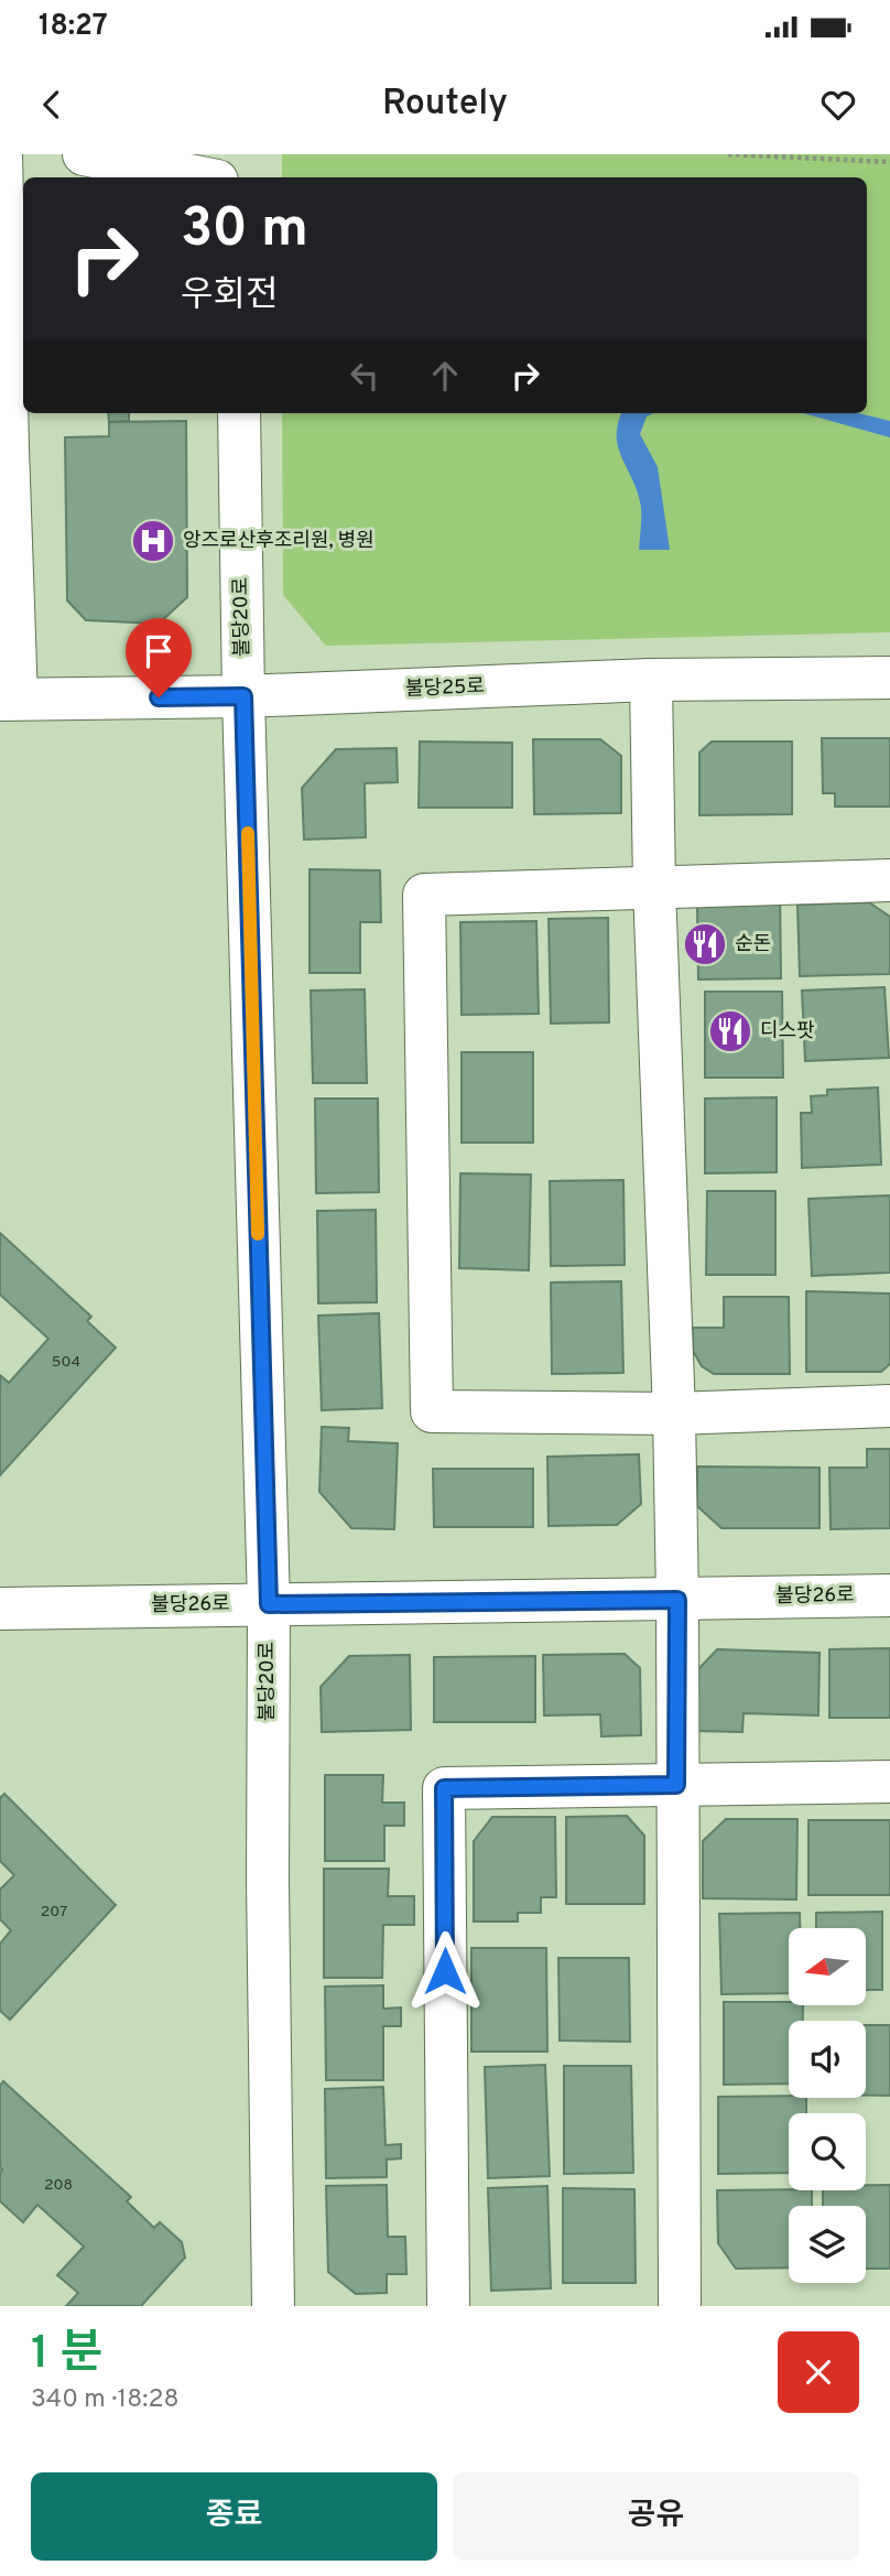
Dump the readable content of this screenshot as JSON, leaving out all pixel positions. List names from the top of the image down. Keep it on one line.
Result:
{"streets":{"street":["불당20로","불당25로","불당26로"]},"crossings":[["불당20로","불당25로"],["불당20로","불당26로"]],"places":{"hospital":["앙즈로산후조리원, 병원"],"restaurant":["순돈","디스팟"]},"house_numbers":["504","207","208"],"north":"left","page":{"status":"18:27","header":"Routely","turn":["30 m","우회전"],"heading":["1 분","340 m · 18:28"],"buttons":["종료","공유"]}}
